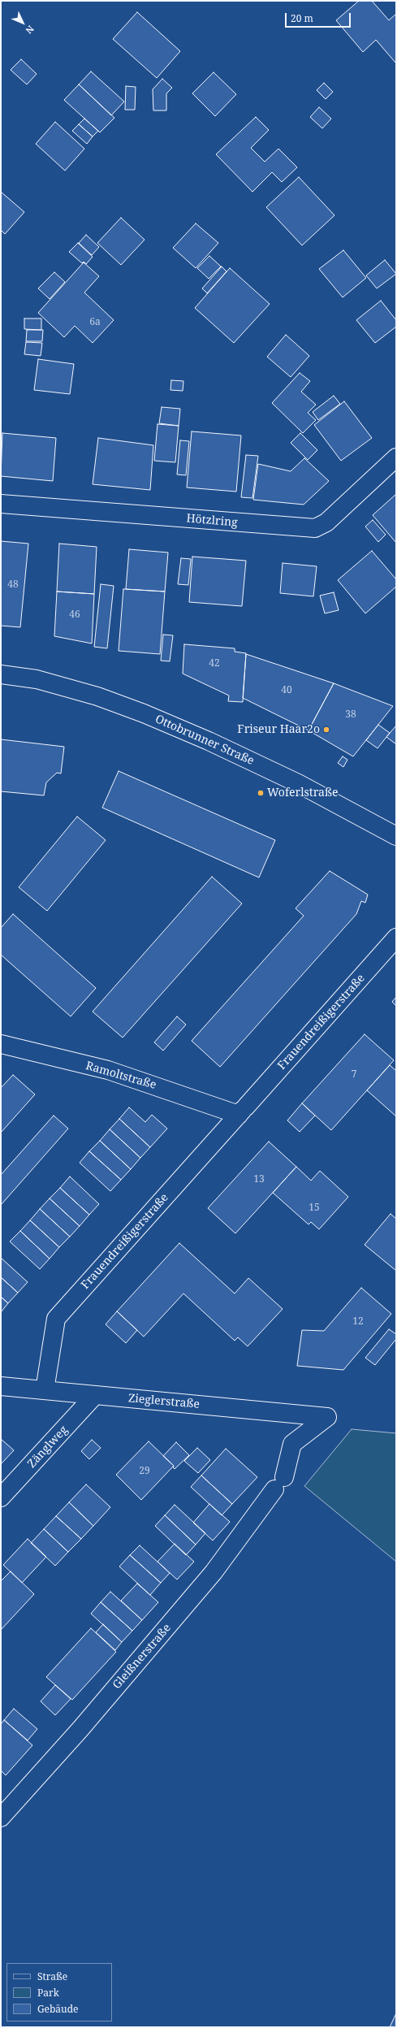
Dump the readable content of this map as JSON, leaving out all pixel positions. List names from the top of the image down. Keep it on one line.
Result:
{"streets":{"street":["Hötzlring","Ottobrunner Straße","Frauendreißigerstraße","Ramoltstraße","Zieglerstraße","Zänglweg","Gleißnerstraße"]},"crossings":[["Frauendreißigerstraße","Ramoltstraße"],["Frauendreißigerstraße","Zieglerstraße"],["Zieglerstraße","Zänglweg"],["Zieglerstraße","Gleißnerstraße"]],"places":["Friseur Haar2o","Woferlstraße"],"house_numbers":["6a","48","46","42","40","38","7","13","15","12","29"],"legend":["Straße","Park","Gebäude"],"scale_bar":"20 m","north":"bottom right"}
